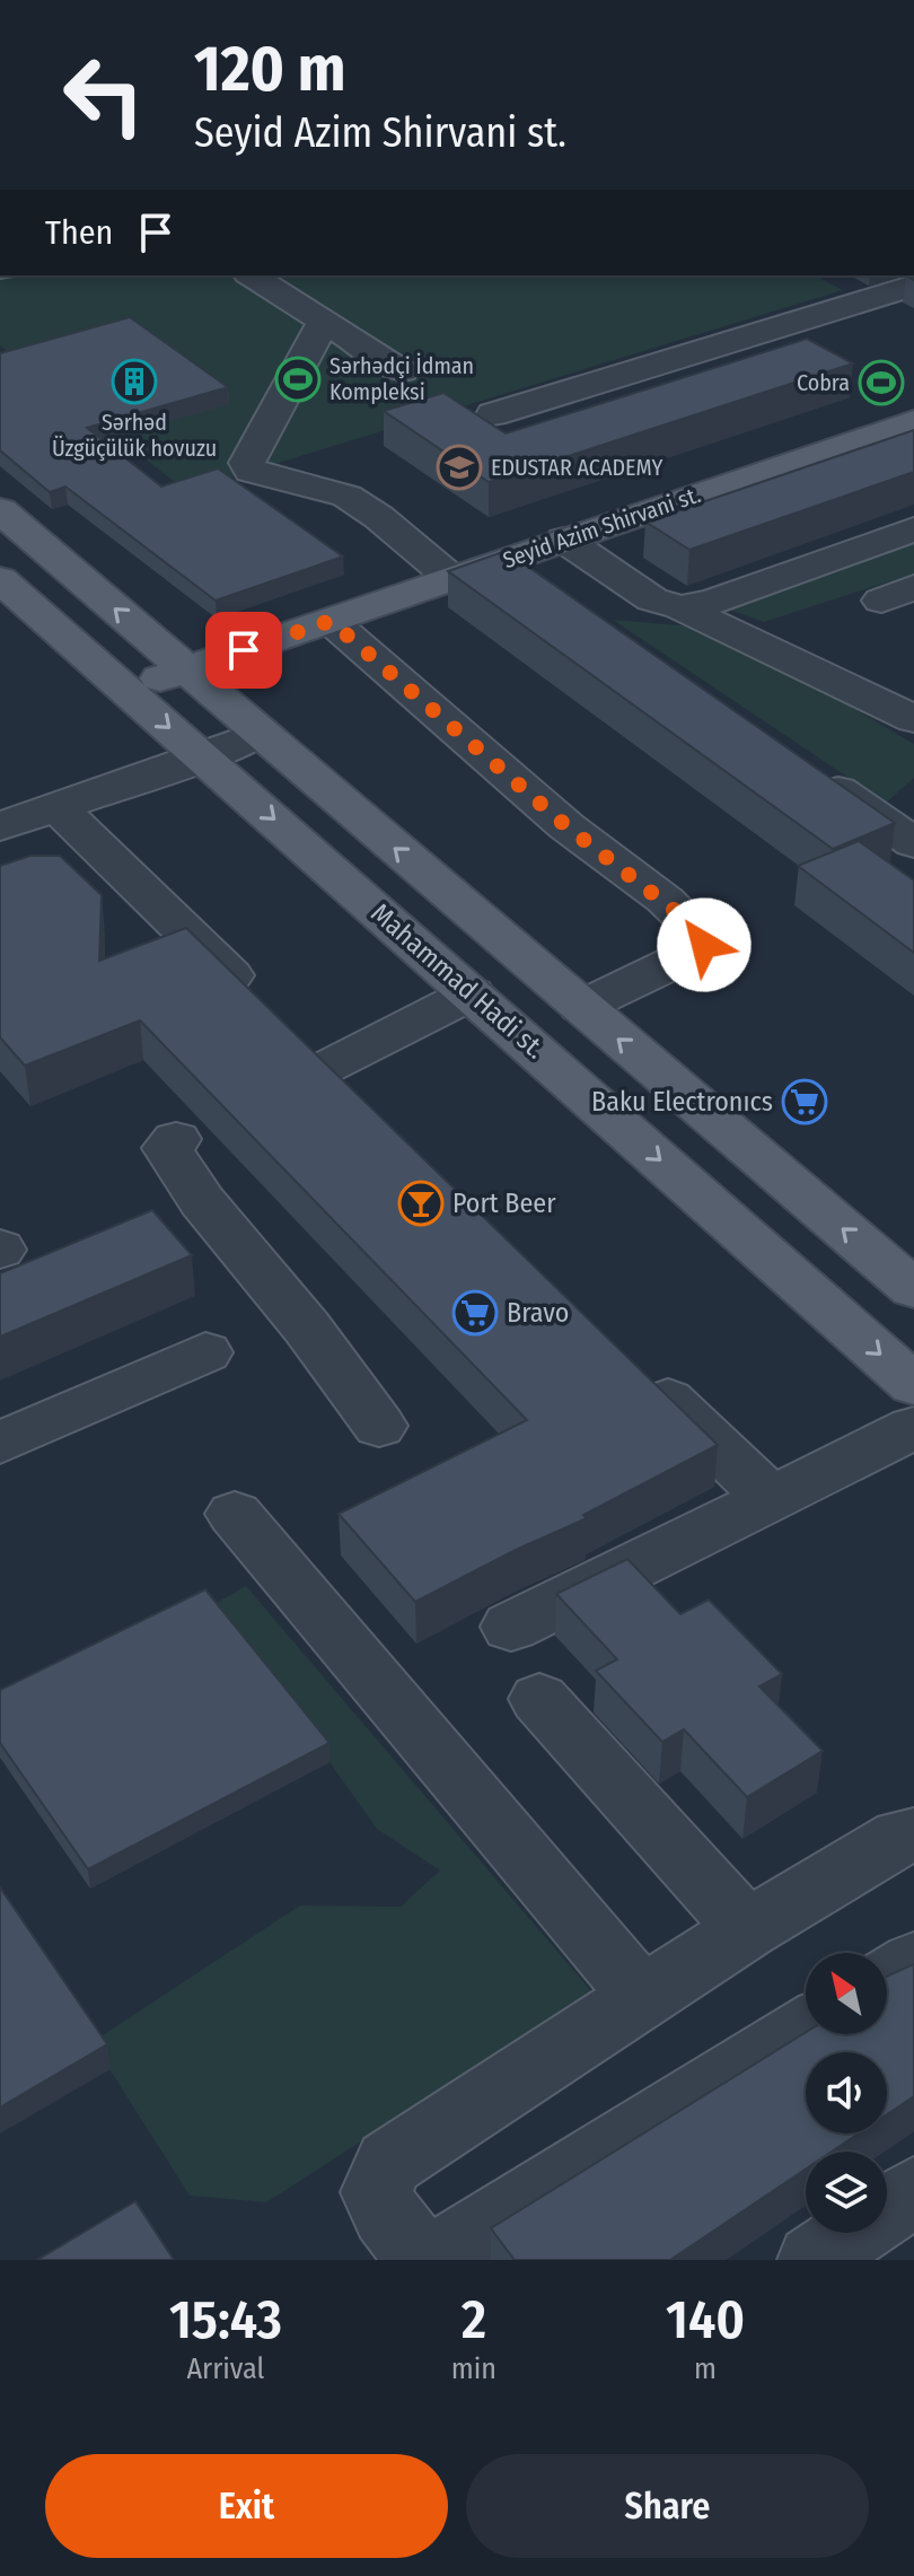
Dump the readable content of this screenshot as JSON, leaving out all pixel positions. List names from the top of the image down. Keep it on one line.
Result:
{"streets":{"main road":["Seyid Azim Shirvani st.","Mahammad Hadi st."]},"crossings":[["Seyid Azim Shirvani st.","Mahammad Hadi st."]],"places":{"sports":["Sərhədçi İdman Kompleksi","Cobra"],"building":["Sərhəd Üzgüçülük hovuzu"],"school or university":["EDUSTAR ACADEMY"],"supermarket":["Baku Electronıcs","Bravo"],"bar":["Port Beer"]},"north":"top left","page":{"turn":["120 m","Seyid Azim Shirvani st."],"then":"Then","eta":["15:43","Arrival","2","min","140","m"],"buttons":["Exit","Share"]}}
